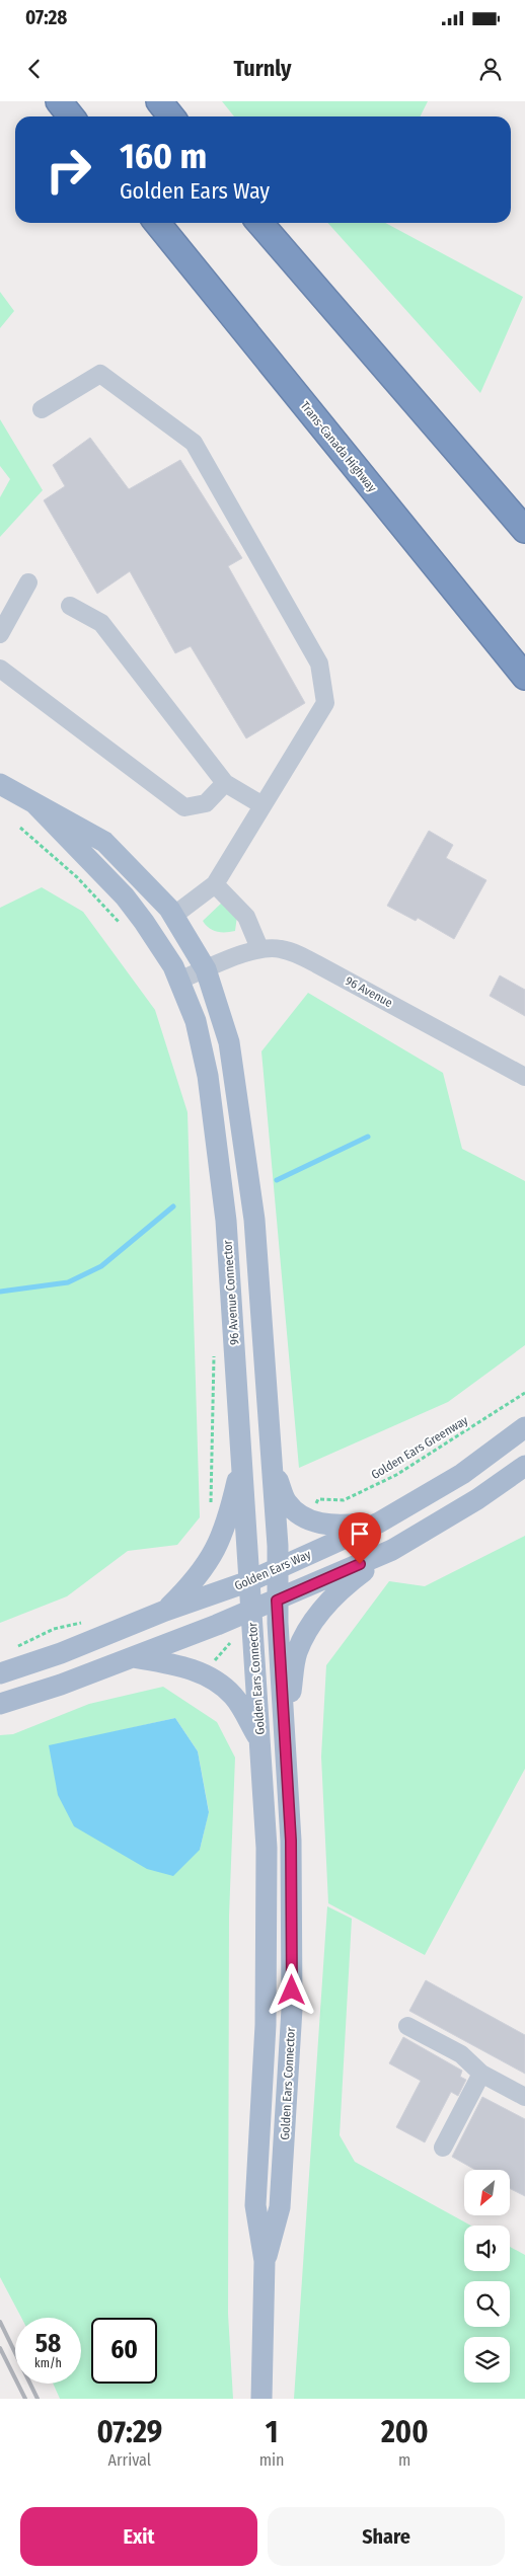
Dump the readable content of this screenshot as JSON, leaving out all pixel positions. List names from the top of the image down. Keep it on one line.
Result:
{"streets":{"highway":["Trans-Canada Highway"],"main road":["96 Avenue Connector","Golden Ears Way","Golden Ears Connector"],"street":["96 Avenue"],"path":["Golden Ears Greenway"]},"crossings":[["96 Avenue","96 Avenue Connector"],["96 Avenue Connector","Golden Ears Way"],["96 Avenue Connector","Golden Ears Connector"]],"north":"bottom left","page":{"status":"07:28","header":"Turnly","turn":["160 m","Golden Ears Way"],"speed":"58 km/h","limit":"60","eta":["07:29","Arrival","1","min","200","m"],"buttons":["Exit","Share"]}}
